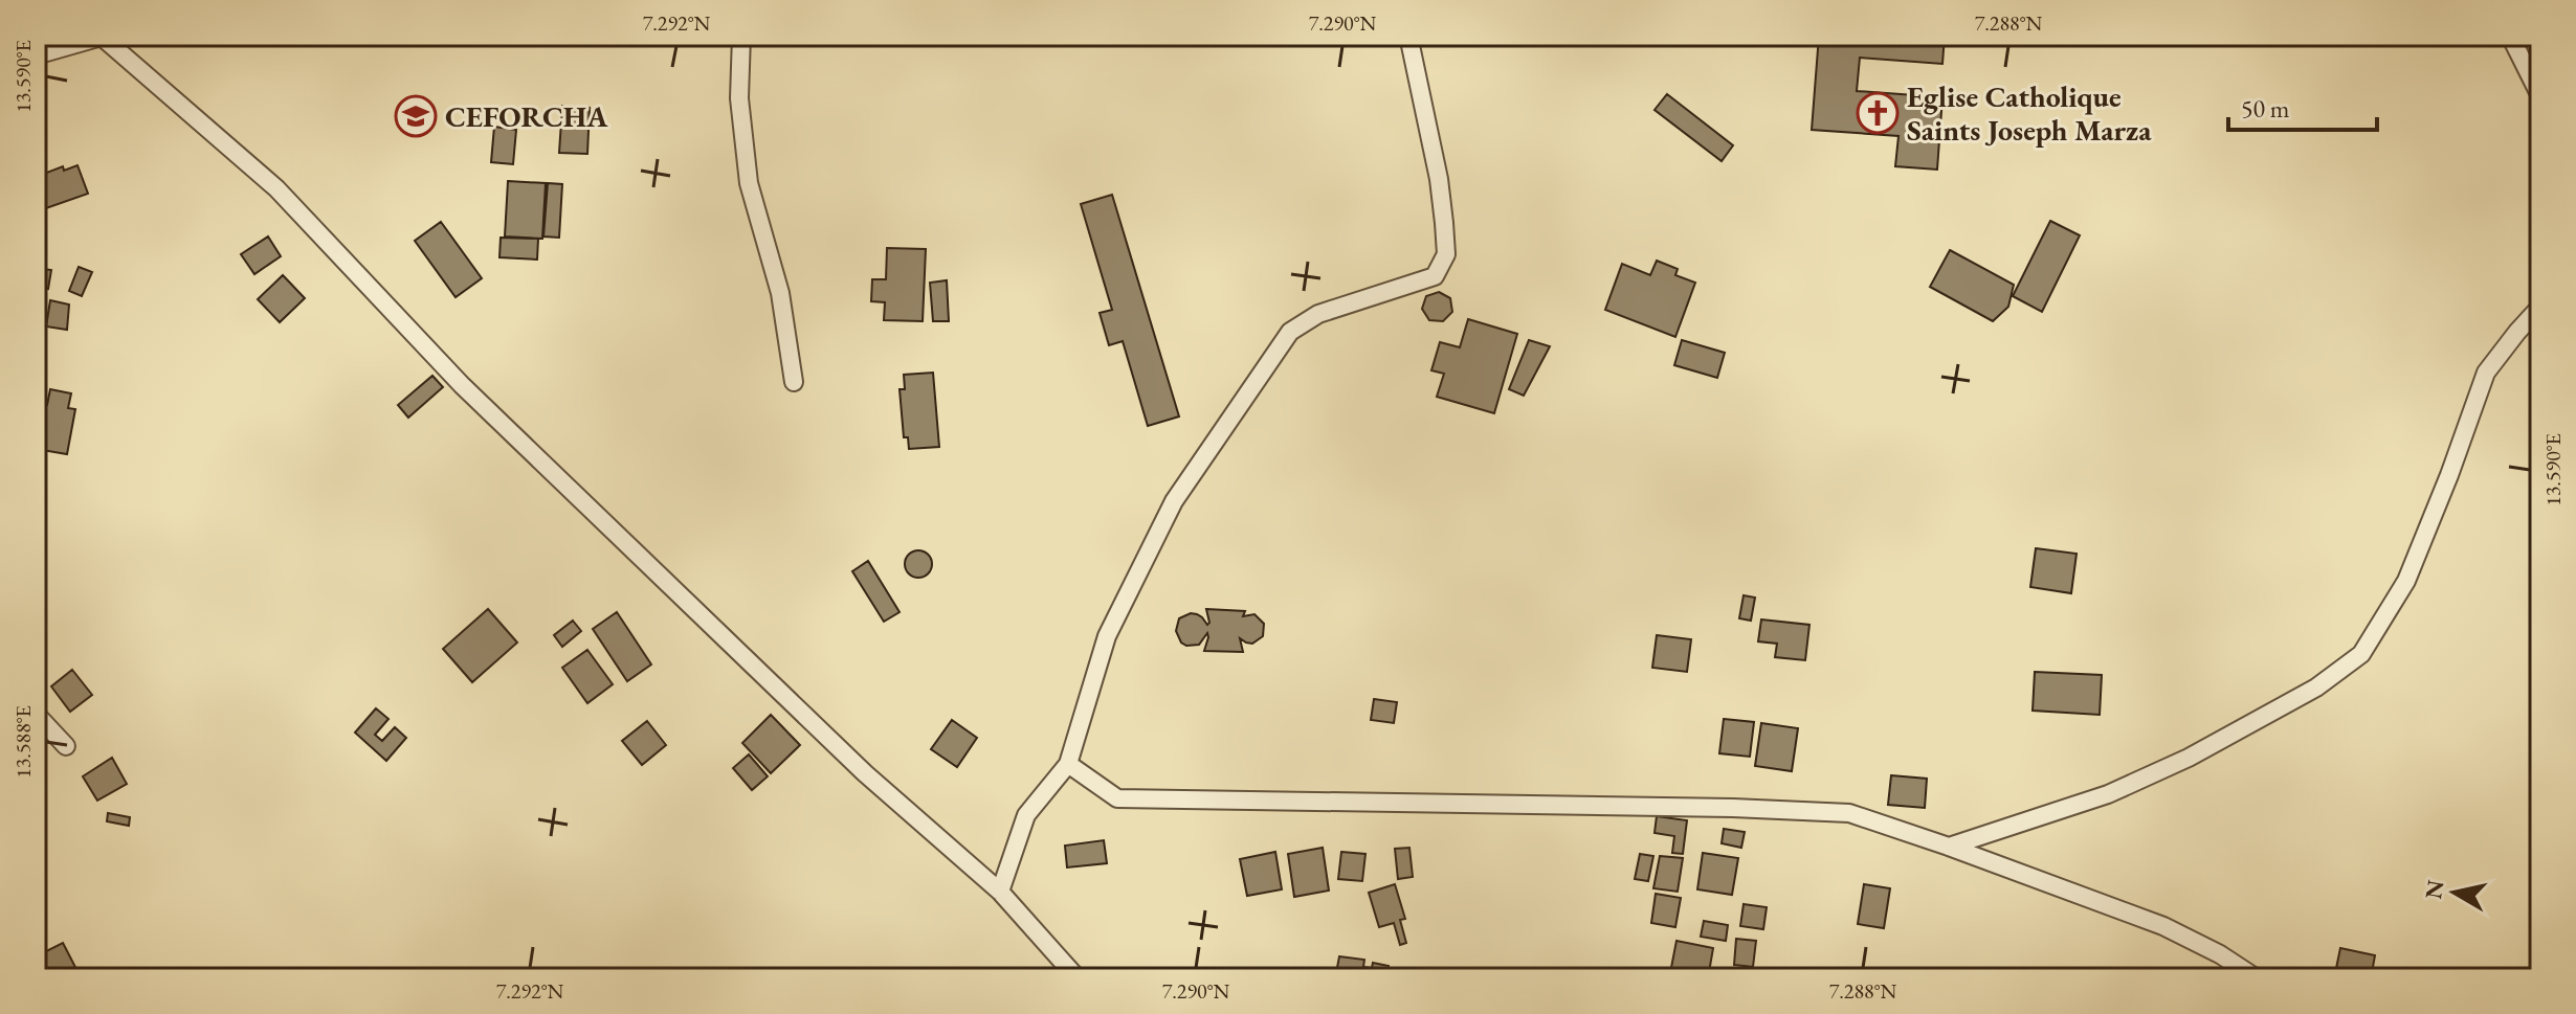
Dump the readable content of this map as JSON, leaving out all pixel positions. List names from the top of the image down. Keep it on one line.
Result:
{"places":{"church":["Eglise Catholique Saints Joseph Marza"],"school or university":["CEFORCHA"]},"scale_bar":"50 m","north":"left","coordinates":["7.292°N","7.290°N","7.288°N","13.590°E","13.588°E"]}
